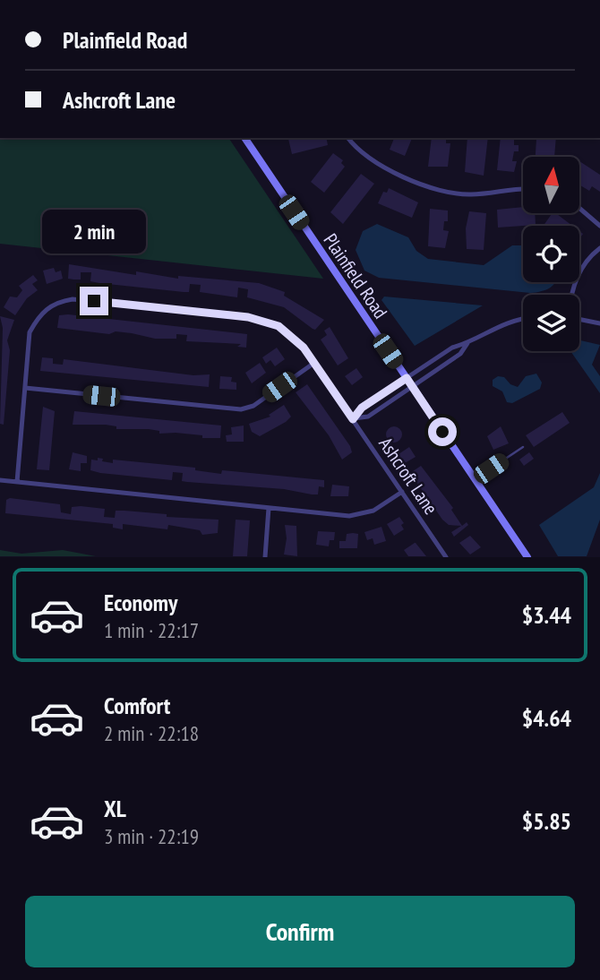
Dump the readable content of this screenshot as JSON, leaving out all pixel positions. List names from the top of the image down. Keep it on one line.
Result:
{"streets":{"main road":["Plainfield Road"],"street":["Ashcroft Lane"]},"north":"top","page":{"banner":["Plainfield Road","Ashcroft Lane"],"bubble":"2 min","list":[{"name":"Economy","note":"1 min · 22:17","value":"$3.44"},{"name":"Comfort","note":"2 min · 22:18","value":"$4.64"},{"name":"XL","note":"3 min · 22:19","value":"$5.85"}],"buttons":"Confirm"}}
